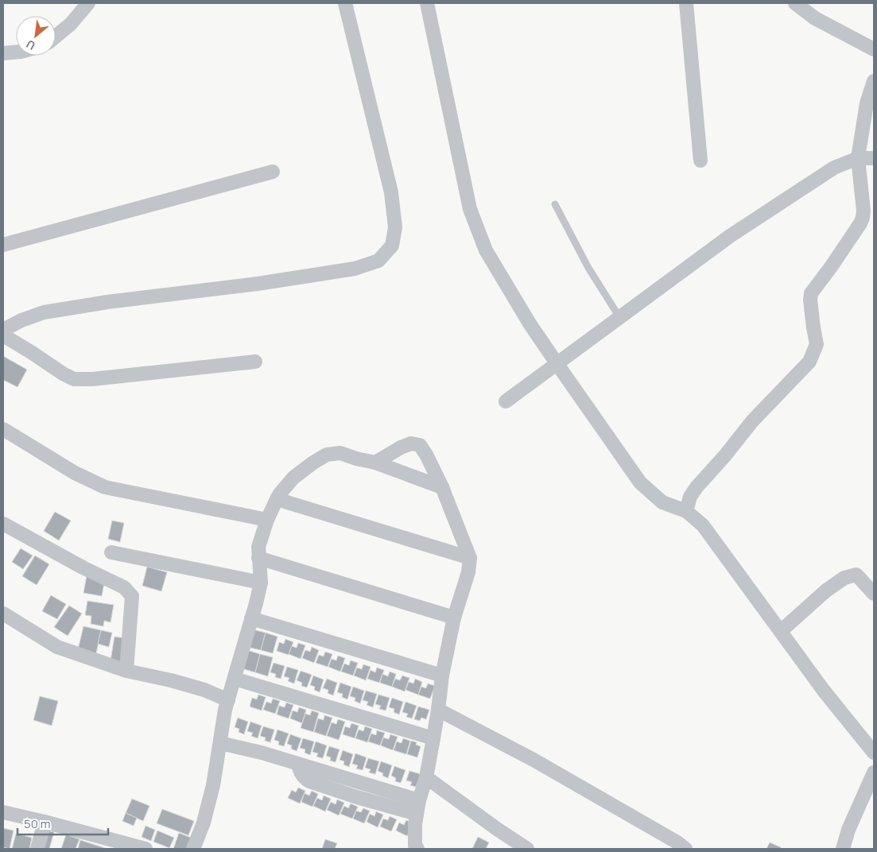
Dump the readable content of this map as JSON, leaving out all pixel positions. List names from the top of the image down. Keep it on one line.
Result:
{"scale_bar":"50 m","north":"bottom left"}
